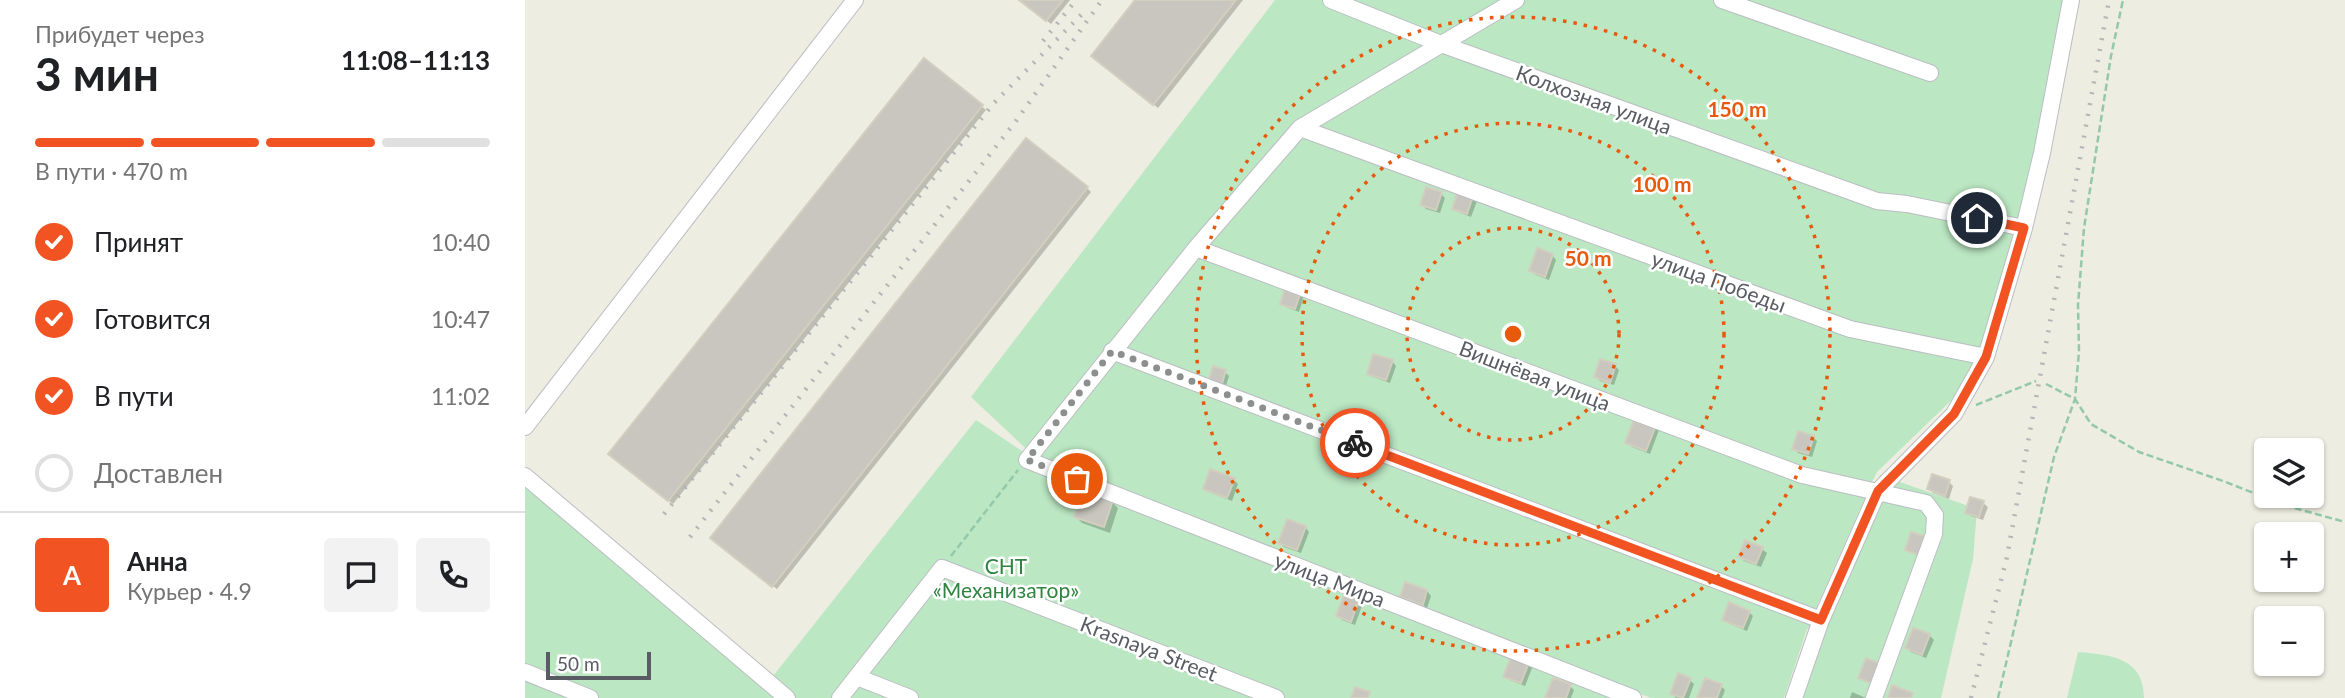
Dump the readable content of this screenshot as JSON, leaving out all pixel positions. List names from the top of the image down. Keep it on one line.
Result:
{"streets":{"street":["Колхозная улица","улица Победы","Вишнёвая улица","улица Мира","Krasnaya Street"]},"parks":["СНТ «Механизатор»"],"scale_bar":"50 m","page":{"heading":["3 мин","Прибудет через","11:08–11:13"],"panel":["Анна","Курьер · 4.9"],"bar":"В пути · 470 m","list":[["Принят","10:40"],["Готовится","10:47"],["В пути","11:02"],"Доставлен"],"map_buttons":["+","−"],"round":"А","scale":"50 m"},"rings":["150 m","100 m","50 m"]}
